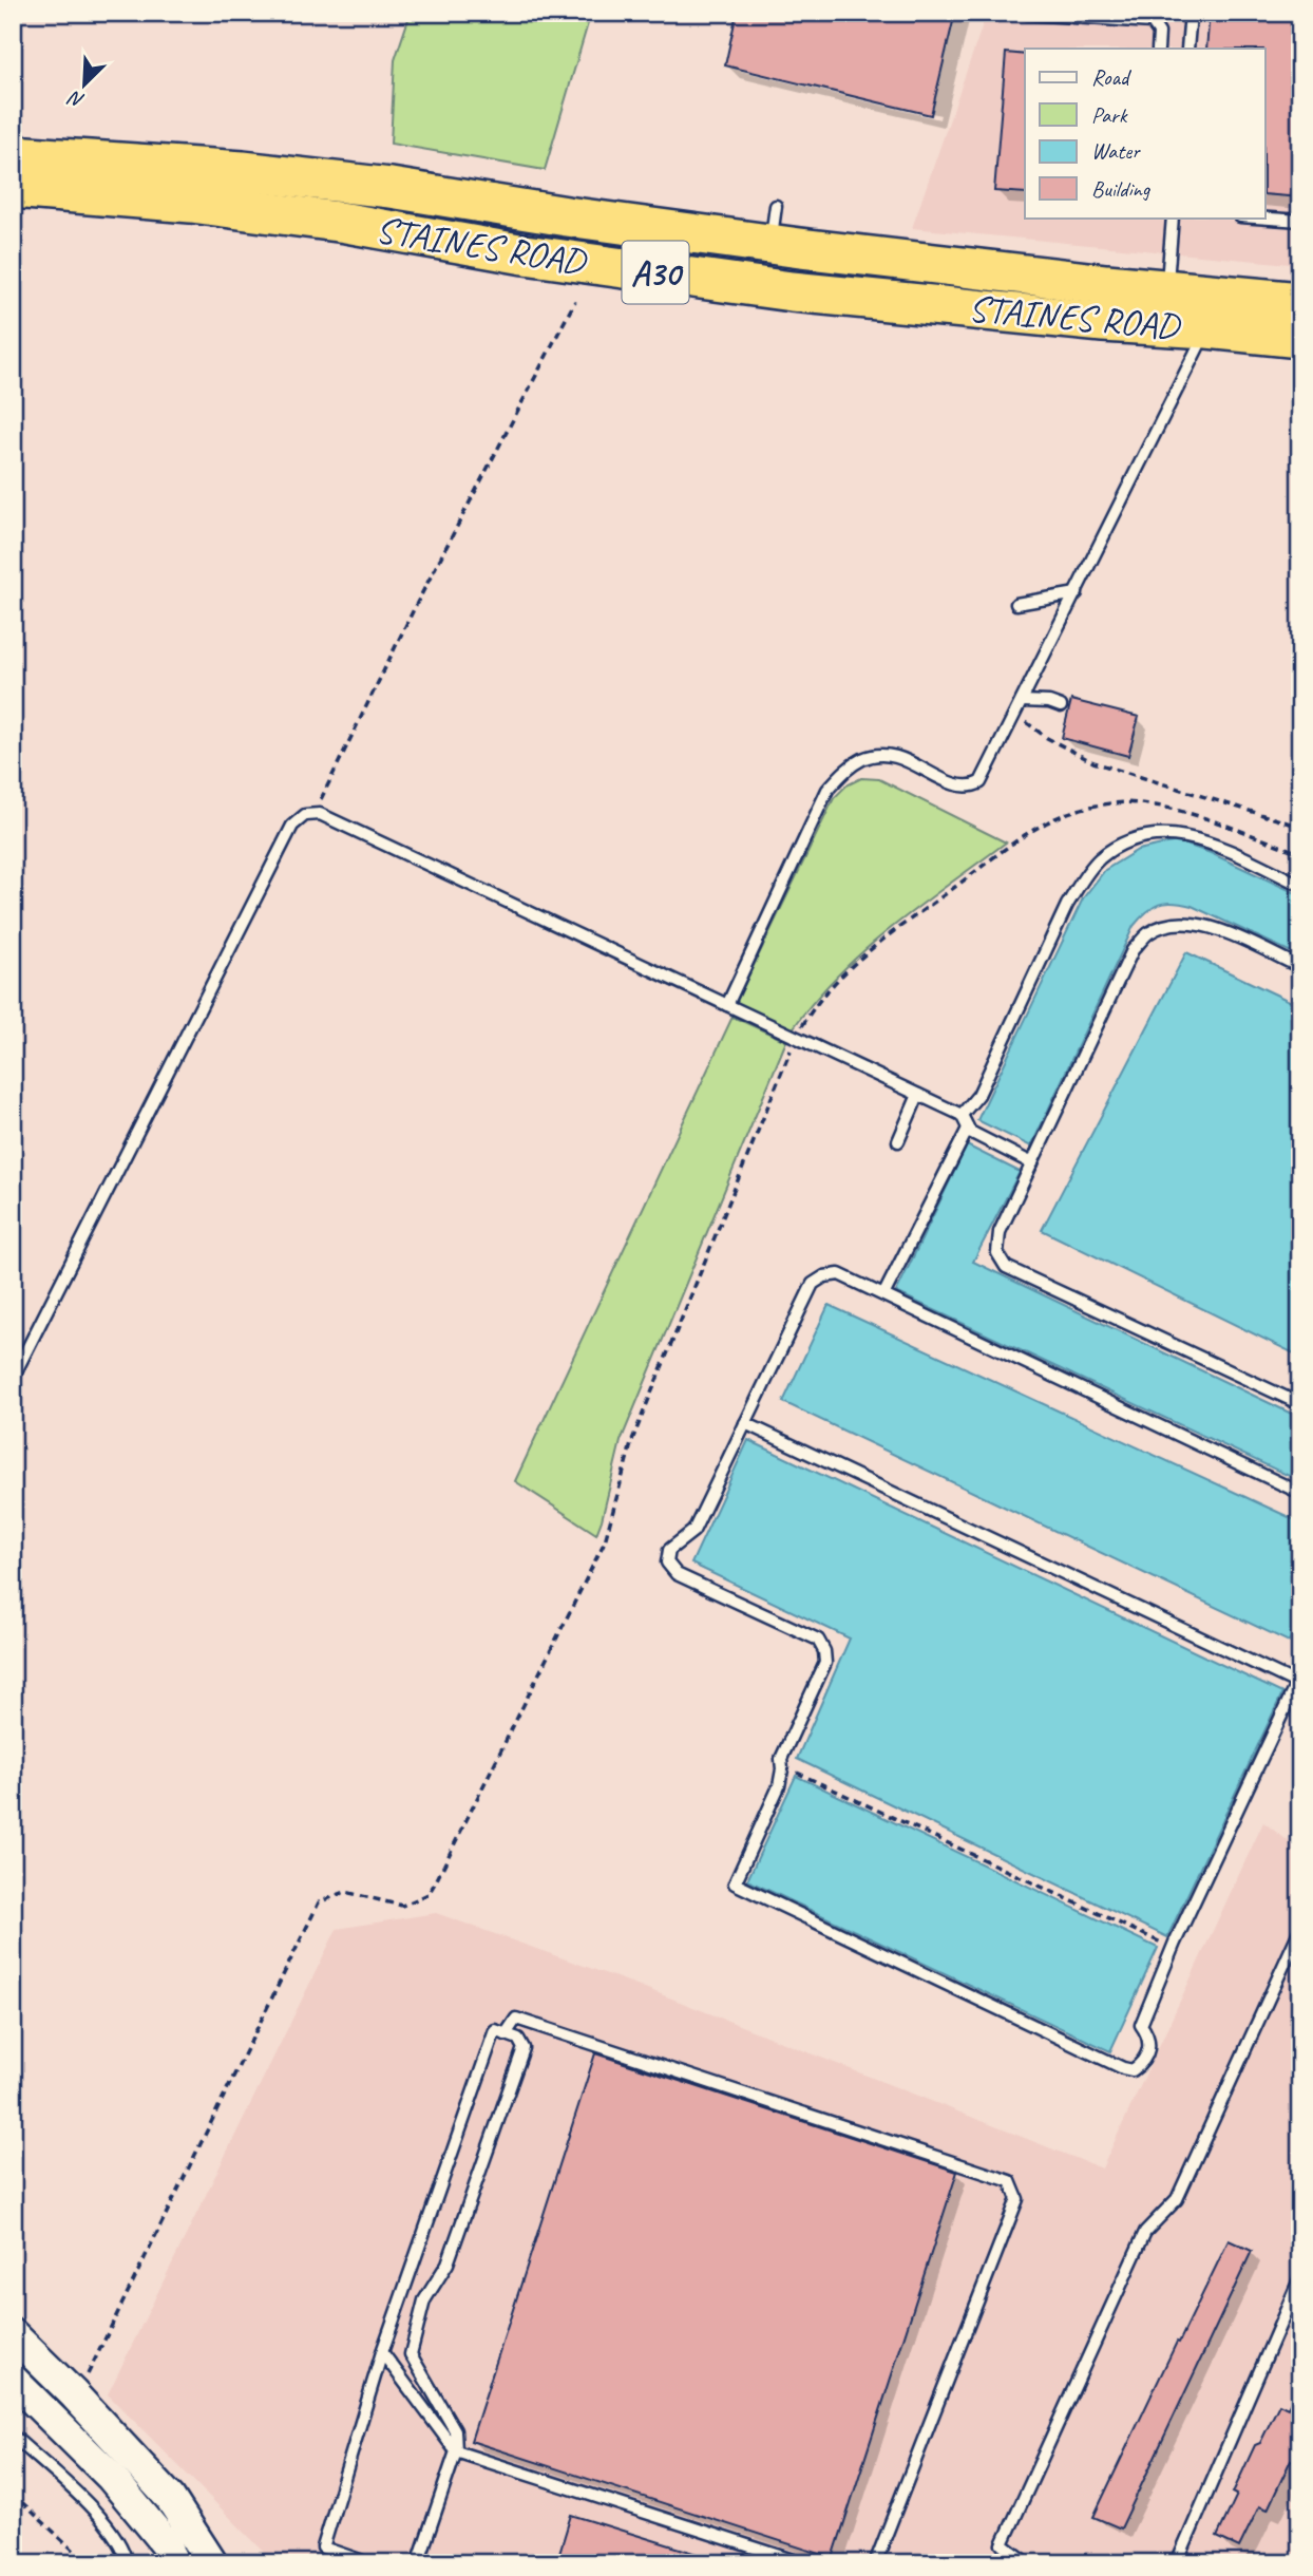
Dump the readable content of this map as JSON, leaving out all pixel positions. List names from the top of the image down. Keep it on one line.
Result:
{"streets":{"highway":["STAINES ROAD","A30"]},"legend":["Road","Park","Water","Building"],"north":"bottom left"}
